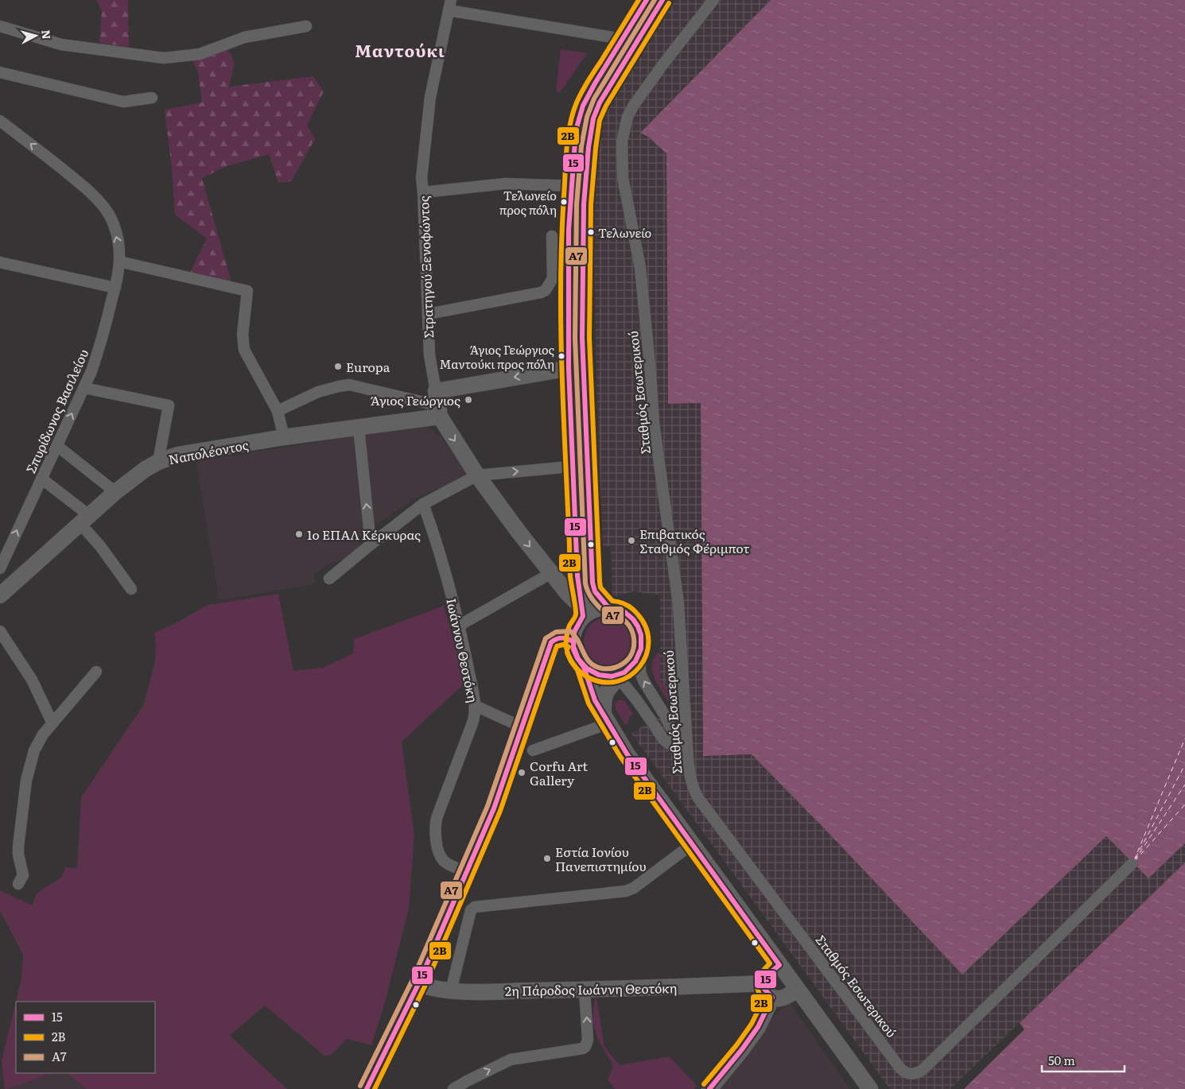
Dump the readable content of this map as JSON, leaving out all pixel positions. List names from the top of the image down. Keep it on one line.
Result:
{"streets":{"main road":["Στρατηγού Ξενοφώντος","Ναπολέοντος","2η Πάροδος Ιωάννη Θεοτόκη"],"street":["Σταθμός Εσωτερικού","Σπυρίδωνος Βασιλείου","Ιωάννου Θεοτόκη"]},"crossings":[["Στρατηγού Ξενοφώντος","Ναπολέοντος"]],"one_way":["Σπυρίδωνος Βασιλείου"],"districts":["Μαντούκι"],"places":["Τελωνείο προς πόλη","Τελωνείο","Άγιος Γεώργιος Μαντούκι προς πόλη","Europa","Άγιος Γεώργιος","1ο ΕΠΑΛ Κέρκυρας","Επιβατικός Σταθμός Φέριμποτ","Corfu Art Gallery","Εστία Ιονίου Πανεπιστημίου"],"lines":["transit line 15","transit line 2B","transit line A7"],"legend":["15","2B","A7"],"scale_bar":"50 m","north":"right"}
